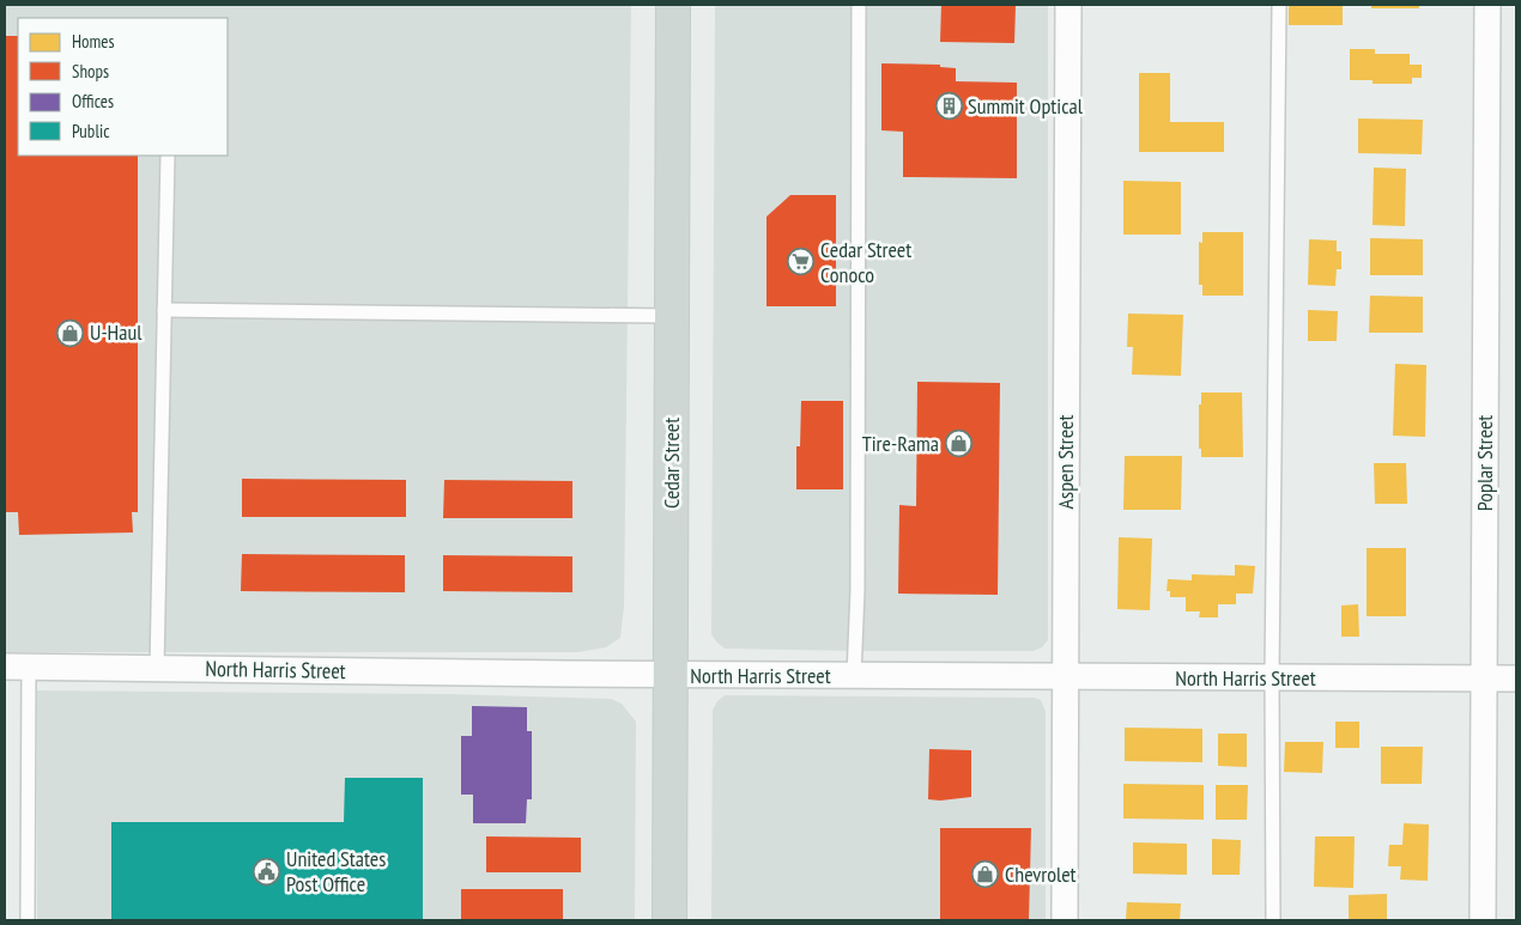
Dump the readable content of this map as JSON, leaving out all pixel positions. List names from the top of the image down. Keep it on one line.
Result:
{"streets":{"main road":["Cedar Street"],"street":["Aspen Street","Poplar Street","North Harris Street"]},"crossings":[["Aspen Street","North Harris Street"],["Cedar Street","North Harris Street"],["Poplar Street","North Harris Street"]],"places":{"building":["Summit Optical"],"supermarket":["Cedar Street Conoco"],"shop":["U-Haul","Tire-Rama","Chevrolet"],"public building":["United States Post Office"]},"legend":["Homes","Shops","Offices","Public"]}
